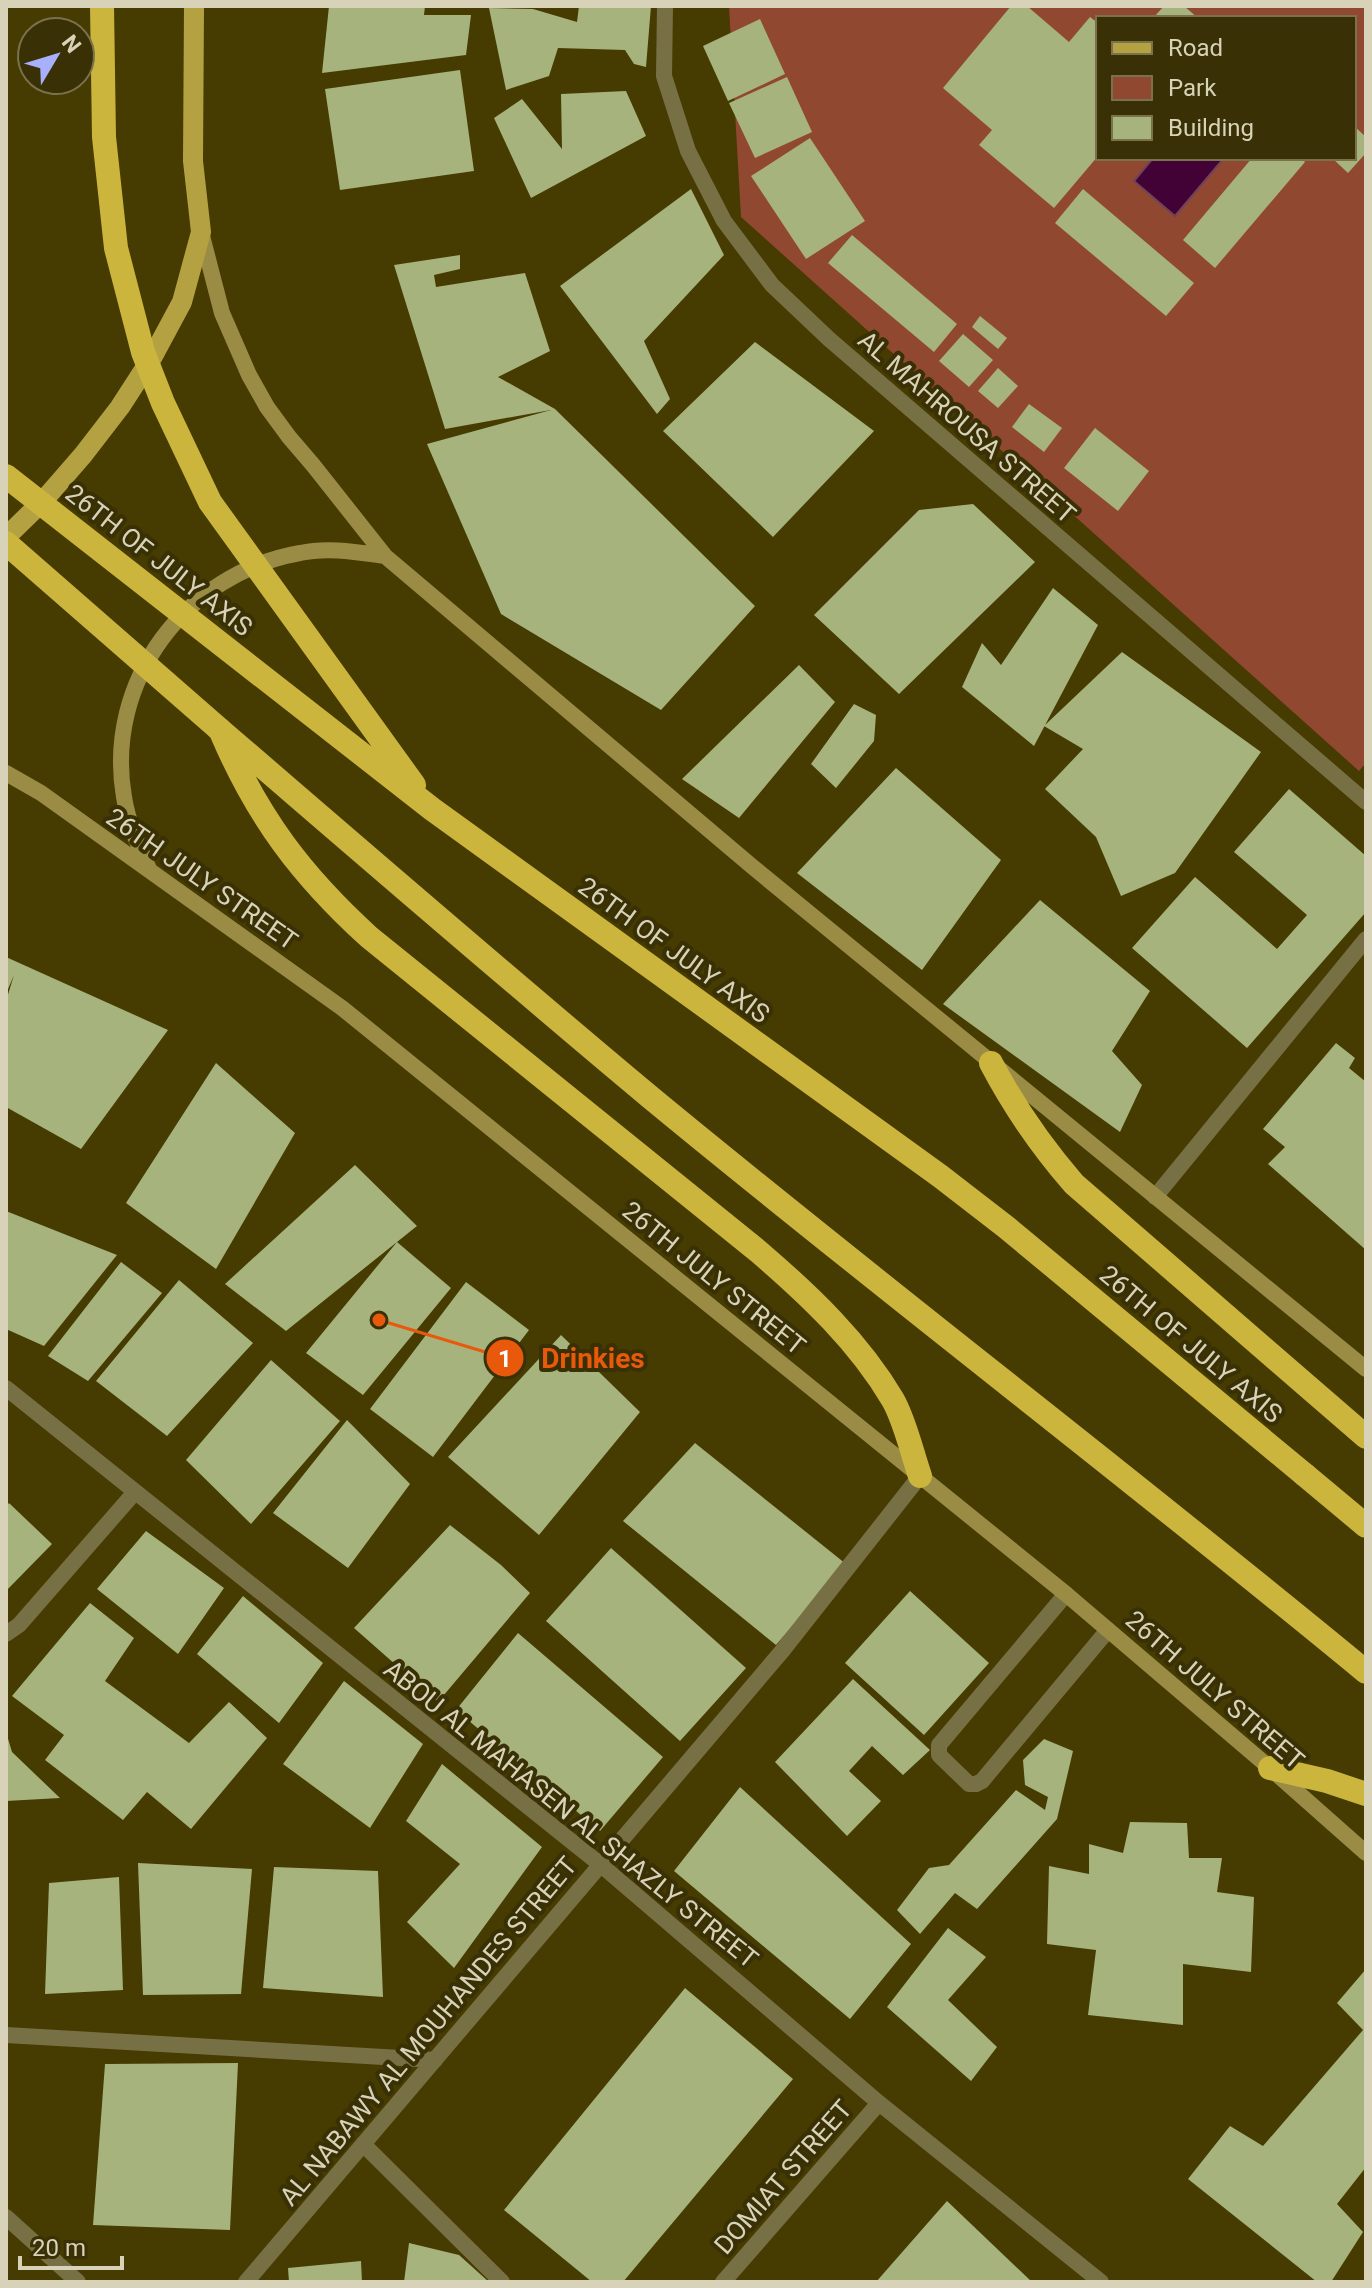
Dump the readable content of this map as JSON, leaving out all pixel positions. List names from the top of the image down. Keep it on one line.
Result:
{"streets":{"highway":["26TH OF JULY AXIS"],"main road":["26TH JULY STREET"],"street":["AL MAHROUSA STREET","ABOU AL MAHASEN AL SHAZLY STREET","AL NABAWY AL MOUHANDES STREET","DOMIAT STREET"]},"crossings":[["26TH JULY STREET","AL NABAWY AL MOUHANDES STREET"],["ABOU AL MAHASEN AL SHAZLY STREET","AL NABAWY AL MOUHANDES STREET"],["ABOU AL MAHASEN AL SHAZLY STREET","DOMIAT STREET"]],"places":["Drinkies"],"legend":["Road","Park","Building"],"scale_bar":"20 m","north":"top right"}
